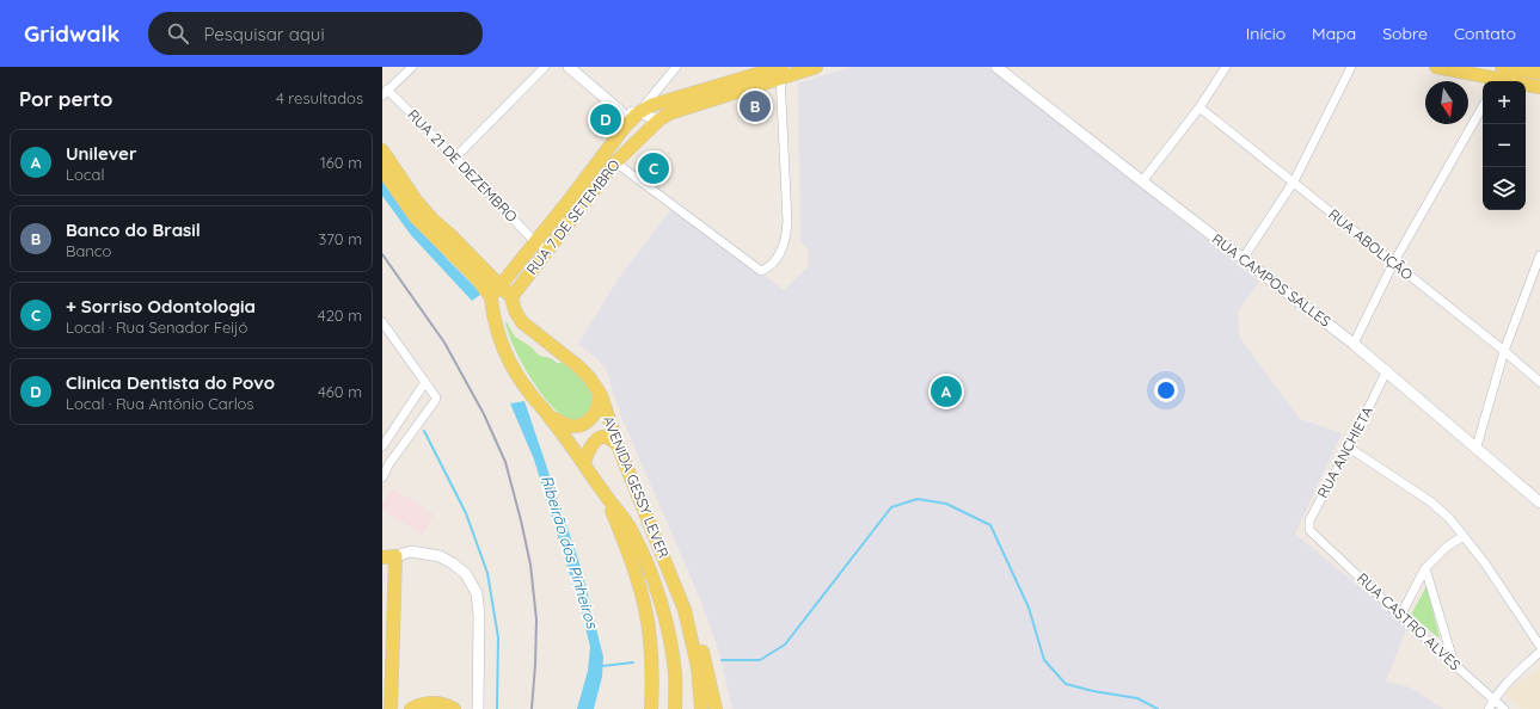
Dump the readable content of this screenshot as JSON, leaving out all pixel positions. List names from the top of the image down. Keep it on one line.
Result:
{"streets":{"main road":["RUA 7 DE SETEMBRO","RUA CAMPOS SALLES","AVENIDA GESSY LEVER"],"street":["RUA 21 DE DEZEMBRO","RUA ABOLIÇÃO","RUA ANCHIETA","RUA CASTRO ALVES"]},"crossings":[["RUA 21 DE DEZEMBRO","RUA 7 DE SETEMBRO"],["RUA 7 DE SETEMBRO","AVENIDA GESSY LEVER"],["RUA CAMPOS SALLES","RUA ANCHIETA"],["RUA ANCHIETA","RUA CASTRO ALVES"]],"water":["Ribeirão dos Pinheiros"],"north":"bottom","page":{"header":"Gridwalk","search":"Pesquisar aqui","nav":["Início","Mapa","Sobre","Contato"],"heading":["Por perto","4 resultados"],"map_buttons":["+","−"],"pins":["B","D","C","A"],"list":[{"mark":"A","name":"Unilever","note":"Local","value":"160 m"},{"mark":"B","name":"Banco do Brasil","note":"Banco","value":"370 m"},{"mark":"C","name":"+ Sorriso Odontologia","note":"Local · Rua Senador Feijó","value":"420 m"},{"mark":"D","name":"Clinica Dentista do Povo","note":"Local · Rua Antônio Carlos","value":"460 m"}]}}
